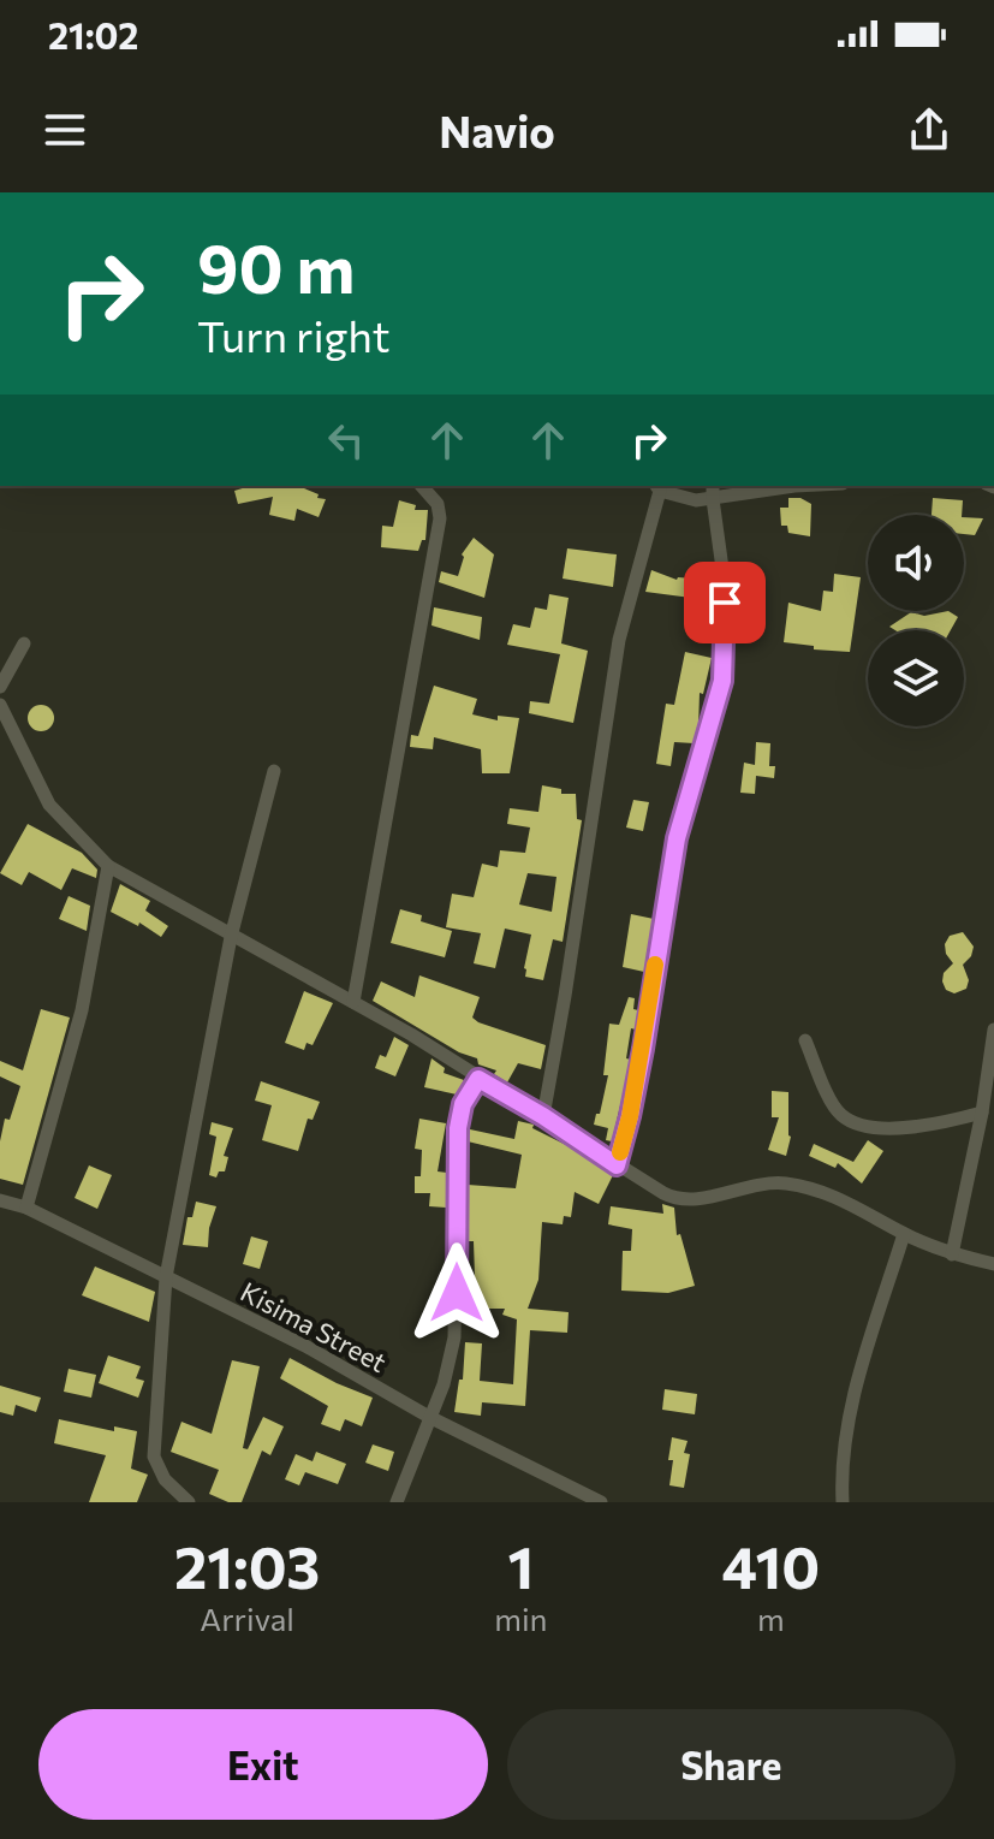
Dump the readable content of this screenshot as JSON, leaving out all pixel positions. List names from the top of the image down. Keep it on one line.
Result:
{"streets":{"street":["Kisima Street"]},"page":{"status":"21:02","header":"Navio","turn":["90 m","Turn right"],"eta":["21:03","Arrival","1","min","410","m"],"buttons":["Exit","Share"]}}
